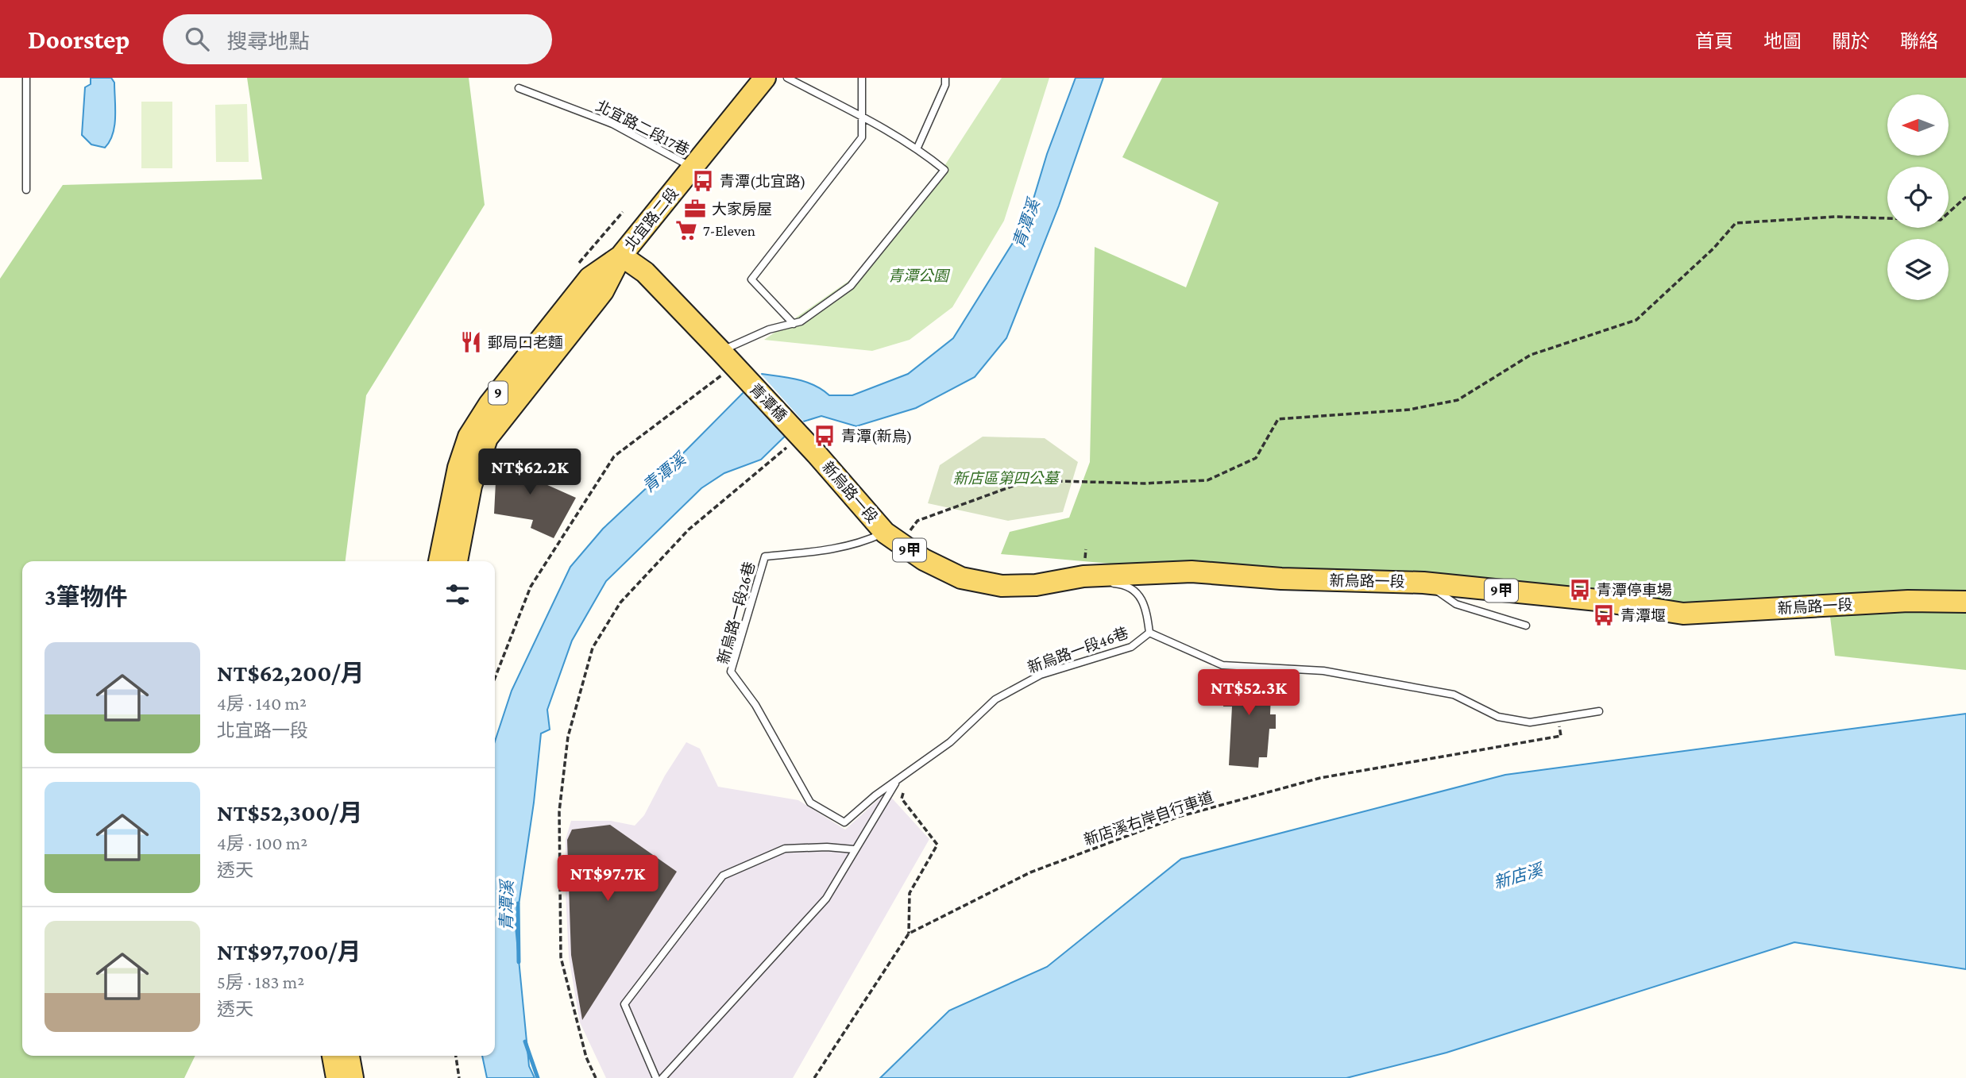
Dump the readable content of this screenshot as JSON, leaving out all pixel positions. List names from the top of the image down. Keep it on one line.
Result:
{"streets":{"main road":["北宜路二段","9","青潭橋","新烏路一段","9甲"],"lane":["北宜路二段17巷","新烏路一段26巷","新烏路一段46巷"],"path":["新店溪右岸自行車道"]},"crossings":[["北宜路二段17巷","北宜路二段"],["北宜路二段","9"],["北宜路二段","9甲"],["9","9甲"],["青潭橋","新烏路一段"],["青潭橋","9甲"],["新烏路一段","新烏路一段26巷"],["新烏路一段26巷","新烏路一段46巷"]],"water":["青潭溪","新店溪"],"parks":["青潭公園","新店區第四公墓"],"places":{"bus stop":["青潭(北宜路)","青潭(新烏)","青潭停車場","青潭堰"],"office":["大家房屋"],"supermarket":["7-Eleven"],"restaurant":["郵局口老麵"]},"north":"left","page":{"header":"Doorstep","search":"搜尋地點","nav":["首頁","地圖","關於","聯絡"],"price":["NT$62.2K","NT$52.3K","NT$97.7K"],"heading":"3筆物件","list":[{"name":"NT$62,200/月","note":"4房 · 140 m² · 北宜路一段"},{"name":"NT$52,300/月","note":"4房 · 100 m² · 透天"},{"name":"NT$97,700/月","note":"5房 · 183 m² · 透天"}]}}
